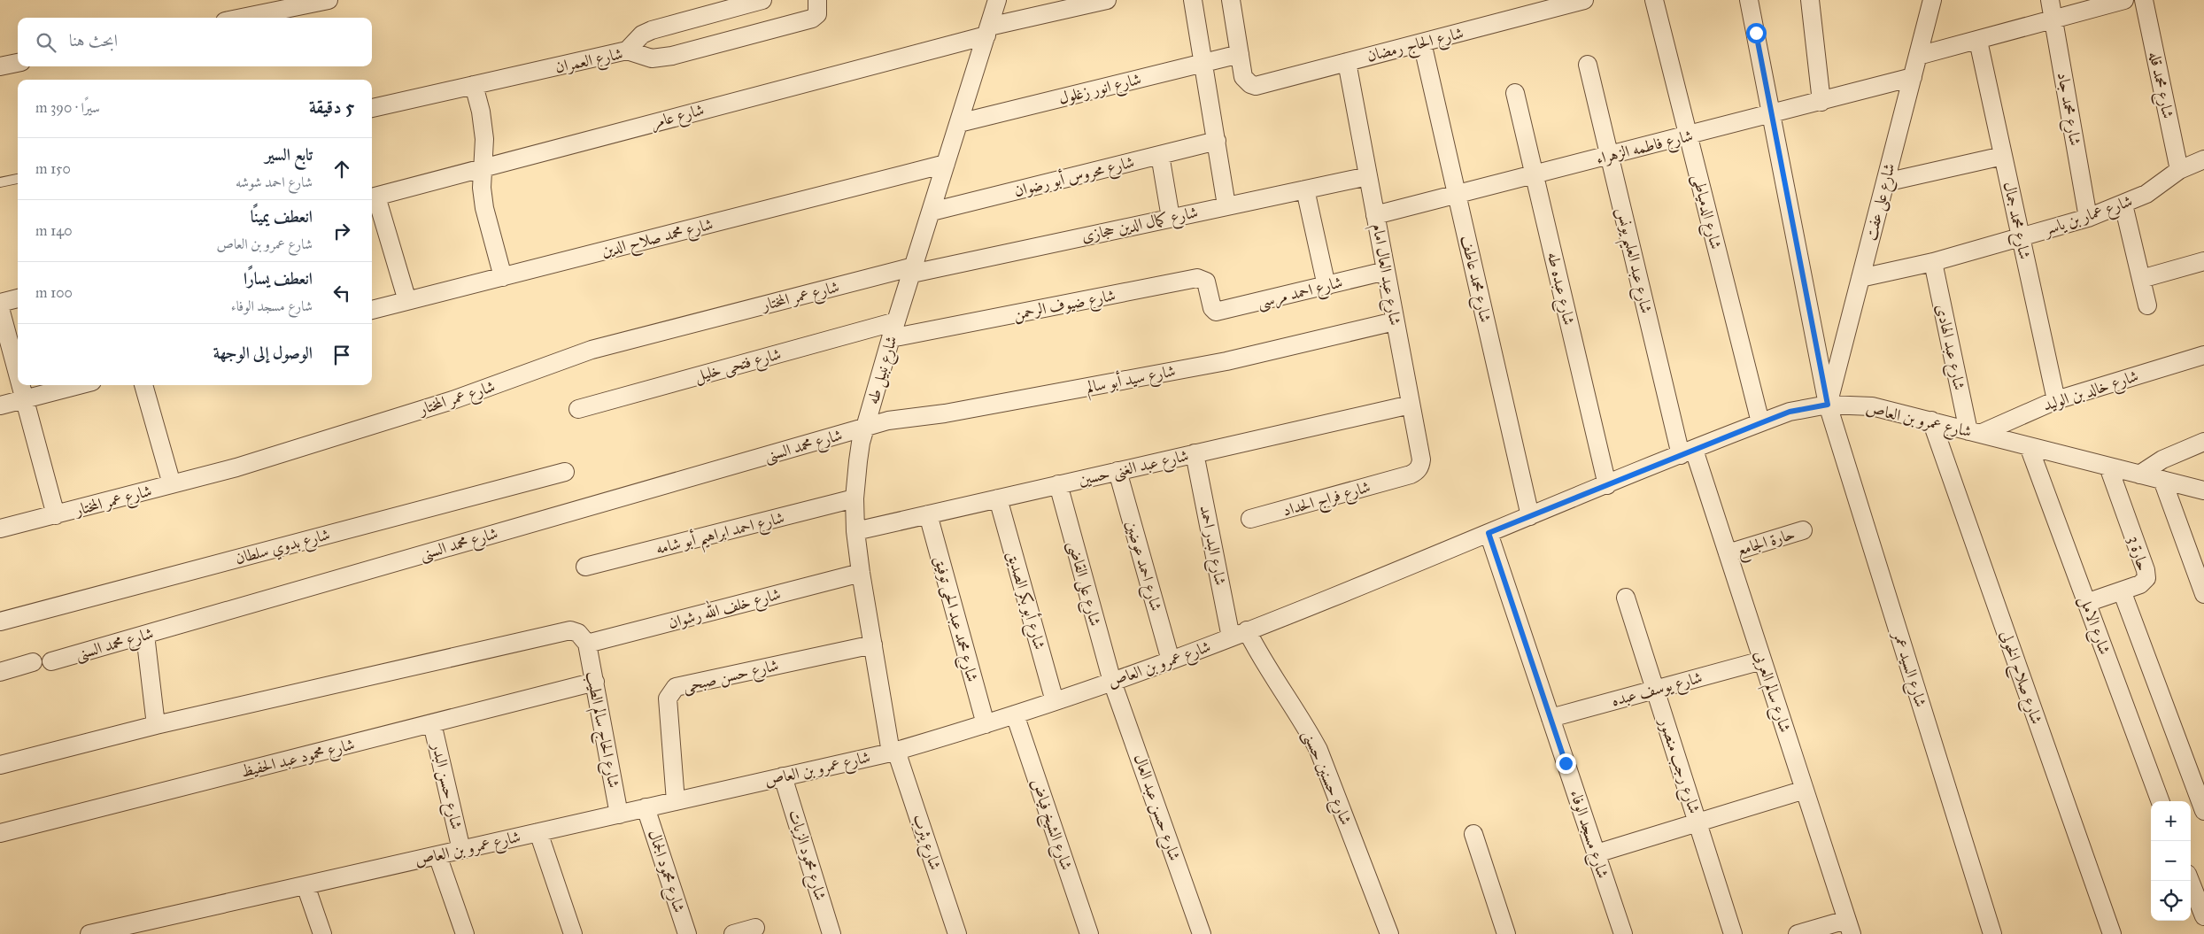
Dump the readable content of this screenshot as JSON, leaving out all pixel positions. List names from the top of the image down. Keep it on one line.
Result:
{"streets":{"street":["شارع الحاج رمضان","شارع العمران","شارع محمد قله","شارع انور زغلول","شارع محمد جاد","شارع عامر","شارع فاطمه الزهراء","شارع محروس أبو رضوان","شارع على عفت","شارع الدمياطى","شارع عمار بن ياسر","شارع محمد جمال","شارع كمال الدين حجازى","شارع محمد صلاح الدين","شارع عبد العليم يونس","شارع عبد العال امام","شارع محمد عاطف","شارع عبده طه","شارع احمد مرسى","شارع عمر المختار","شارع ضيوف الرحمن","شارع عبد الهادى","شارع فتحى خليل","شارع نبيل طه","شارع سيد أبو سالم","شارع خالد بن الوليد","شارع عمرو بن العاص","شارع محمد السنى","شارع عبد الغنى حسين","شارع فراج الحداد","شارع احمد ابراهيم أبو شامه","حارة الجامع","شارع البدر احمد","شارع بدوي سلطان","حارة 3","شارع احمد عوضين","شارع على القاضى","شارع أبو بكر الصديق","شارع خلف الله رشوان","شارع محمد عبد الحى توفيق","شارع الامل","شارع السيد عمر","شارع حسن صبحى","شارع صلاح الخولى","شارع يوسف عبده","شارع سالم العربى","شارع الحاج سالم الطيب","شارع محمود عبد الحفيظ","شارع رجب منصور","شارع حسنين حسنى","شارع حسن البدر","شارع حسن عبد العال","شارع الشيخ فياض","شارع مسجد الوفاء","شارع يثرب","شارع محمود الزيات","شارع محمود الجمال"]},"crossings":[["شارع الحاج رمضان","شارع انور زغلول"],["شارع الحاج رمضان","شارع عبد العال امام"],["شارع الحاج رمضان","شارع محمد عاطف"],["شارع محمد قله","شارع عمار بن ياسر"],["شارع انور زغلول","شارع نبيل طه"],["شارع محمد جاد","شارع عمار بن ياسر"],["شارع عامر","شارع نبيل طه"],["شارع فاطمه الزهراء","شارع على عفت"],["شارع فاطمه الزهراء","شارع الدمياطى"],["شارع فاطمه الزهراء","شارع عبد العليم يونس"],["شارع فاطمه الزهراء","شارع عبد العال امام"],["شارع فاطمه الزهراء","شارع محمد عاطف"],["شارع فاطمه الزهراء","شارع عبده طه"],["شارع فاطمه الزهراء","شارع السيد عمر"],["شارع محروس أبو رضوان","شارع نبيل طه"],["شارع على عفت","شارع عمار بن ياسر"],["شارع على عفت","شارع عمرو بن العاص"],["شارع على عفت","شارع السيد عمر"],["شارع الدمياطى","شارع عمرو بن العاص"],["شارع عمار بن ياسر","شارع محمد جمال"],["شارع عمار بن ياسر","شارع عبد الهادى"],["شارع محمد جمال","شارع خالد بن الوليد"],["شارع كمال الدين حجازى","شارع عبد العال امام"],["شارع كمال الدين حجازى","شارع عمر المختار"],["شارع كمال الدين حجازى","شارع نبيل طه"],["شارع محمد صلاح الدين","شارع نبيل طه"],["شارع عبد العليم يونس","شارع عمرو بن العاص"],["شارع عبد العليم يونس","شارع سالم العربى"],["شارع عبد العال امام","شارع احمد مرسى"],["شارع عبد العال امام","شارع سيد أبو سالم"],["شارع عبد العال امام","شارع عبد الغنى حسين"],["شارع عبد العال امام","شارع فراج الحداد"],["شارع محمد عاطف","شارع عمرو بن العاص"],["شارع عبده طه","شارع عمرو بن العاص"],["شارع احمد مرسى","شارع ضيوف الرحمن"],["شارع عمر المختار","شارع نبيل طه"],["شارع ضيوف الرحمن","شارع نبيل طه"],["شارع عبد الهادى","شارع خالد بن الوليد"],["شارع عبد الهادى","شارع عمرو بن العاص"],["شارع فتحى خليل","شارع نبيل طه"],["شارع نبيل طه","شارع سيد أبو سالم"],["شارع نبيل طه","شارع عمرو بن العاص"],["شارع نبيل طه","شارع محمد السنى"],["شارع نبيل طه","شارع عبد الغنى حسين"],["شارع نبيل طه","شارع احمد ابراهيم أبو شامه"],["شارع نبيل طه","شارع خلف الله رشوان"],["شارع نبيل طه","شارع حسن صبحى"],["شارع نبيل طه","شارع يثرب"],["شارع سيد أبو سالم","شارع محمد السنى"],["شارع خالد بن الوليد","شارع عمرو بن العاص"],["شارع عمرو بن العاص","شارع البدر احمد"],["شارع عمرو بن العاص","حارة 3"],["شارع عمرو بن العاص","شارع احمد عوضين"],["شارع عمرو بن العاص","شارع على القاضى"],["شارع عمرو بن العاص","شارع أبو بكر الصديق"],["شارع عمرو بن العاص","شارع محمد عبد الحى توفيق"],["شارع عمرو بن العاص","شارع الامل"],["شارع عمرو بن العاص","شارع السيد عمر"],["شارع عمرو بن العاص","شارع حسن صبحى"],["شارع عمرو بن العاص","شارع صلاح الخولى"],["شارع عمرو بن العاص","شارع سالم العربى"],["شارع عمرو بن العاص","شارع الحاج سالم الطيب"],["شارع عمرو بن العاص","شارع حسنين حسنى"],["شارع عمرو بن العاص","شارع حسن البدر"],["شارع عمرو بن العاص","شارع حسن عبد العال"],["شارع عمرو بن العاص","شارع الشيخ فياض"],["شارع عمرو بن العاص","شارع مسجد الوفاء"],["شارع عمرو بن العاص","شارع يثرب"],["شارع عمرو بن العاص","شارع محمود الزيات"],["شارع عمرو بن العاص","شارع محمود الجمال"],["شارع عبد الغنى حسين","شارع البدر احمد"],["شارع عبد الغنى حسين","شارع احمد عوضين"],["شارع عبد الغنى حسين","شارع على القاضى"],["شارع عبد الغنى حسين","شارع أبو بكر الصديق"],["شارع عبد الغنى حسين","شارع محمد عبد الحى توفيق"],["حارة الجامع","شارع سالم العربى"],["شارع البدر احمد","شارع حسنين حسنى"],["حارة 3","شارع الامل"],["شارع على القاضى","شارع حسن عبد العال"],["شارع خلف الله رشوان","شارع الحاج سالم الطيب"],["شارع يوسف عبده","شارع سالم العربى"],["شارع يوسف عبده","شارع رجب منصور"],["شارع يوسف عبده","شارع مسجد الوفاء"],["شارع الحاج سالم الطيب","شارع محمود عبد الحفيظ"],["شارع محمود عبد الحفيظ","شارع حسن البدر"]],"page":{"search":"ابحث هنا","heading":["5 دقيقة","سيرًا · 390 m"],"list":[["تابع السير","شارع احمد شوشه","150 m"],["انعطف يمينًا","شارع عمرو بن العاص","140 m"],["انعطف يسارًا","شارع مسجد الوفاء","100 m"],"الوصول إلى الوجهة"],"map_buttons":["+","−"]}}
